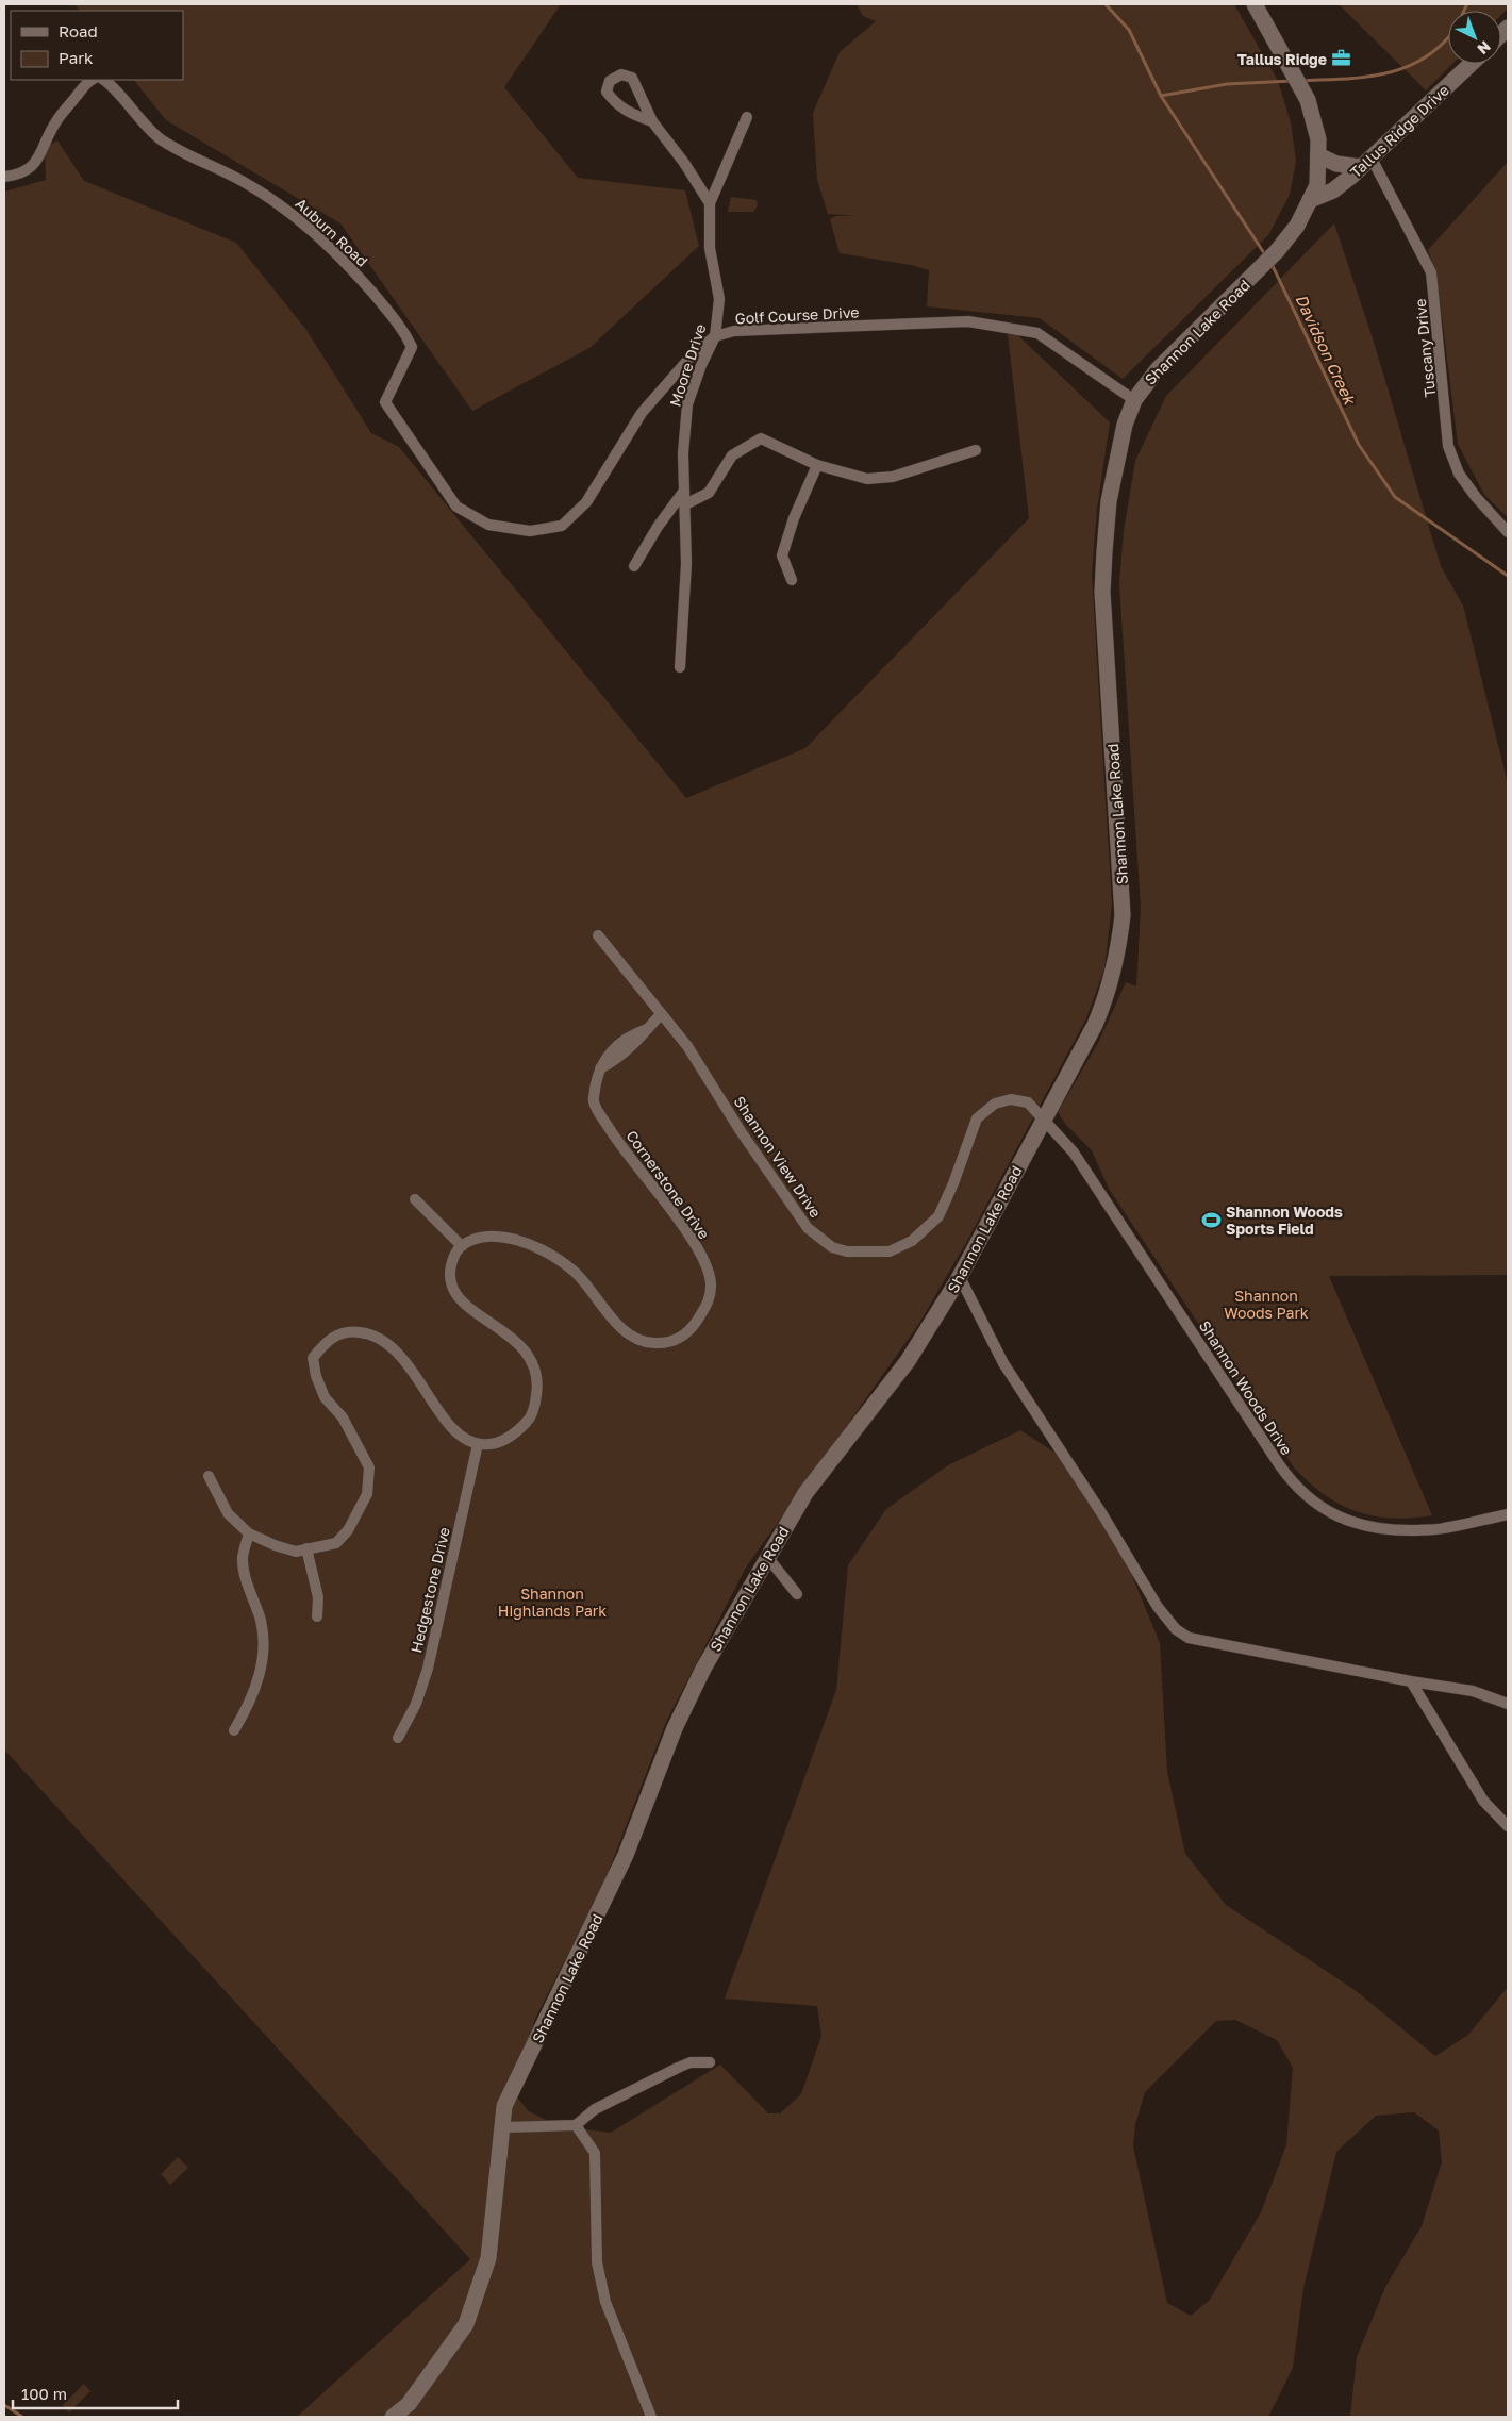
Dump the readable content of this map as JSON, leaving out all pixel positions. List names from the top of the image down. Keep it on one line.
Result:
{"streets":{"main road":["Tallus Ridge Drive","Shannon Lake Road"],"street":["Auburn Road","Golf Course Drive","Tuscany Drive","Moore Drive","Shannon View Drive","Cornerstone Drive","Shannon Woods Drive","Hedgestone Drive"]},"crossings":[["Tallus Ridge Drive","Shannon Lake Road"],["Tallus Ridge Drive","Tuscany Drive"],["Auburn Road","Golf Course Drive"],["Golf Course Drive","Shannon Lake Road"],["Golf Course Drive","Moore Drive"],["Shannon Lake Road","Shannon View Drive"],["Shannon Lake Road","Shannon Woods Drive"],["Shannon View Drive","Cornerstone Drive"],["Shannon View Drive","Shannon Woods Drive"]],"water":["Davidson Creek"],"parks":["Shannon Woods Park","Shannon Highlands Park"],"places":{"office":["Tallus Ridge"],"sports":["Shannon Woods Sports Field"]},"legend":["Road","Park"],"scale_bar":"100 m","north":"bottom right"}
